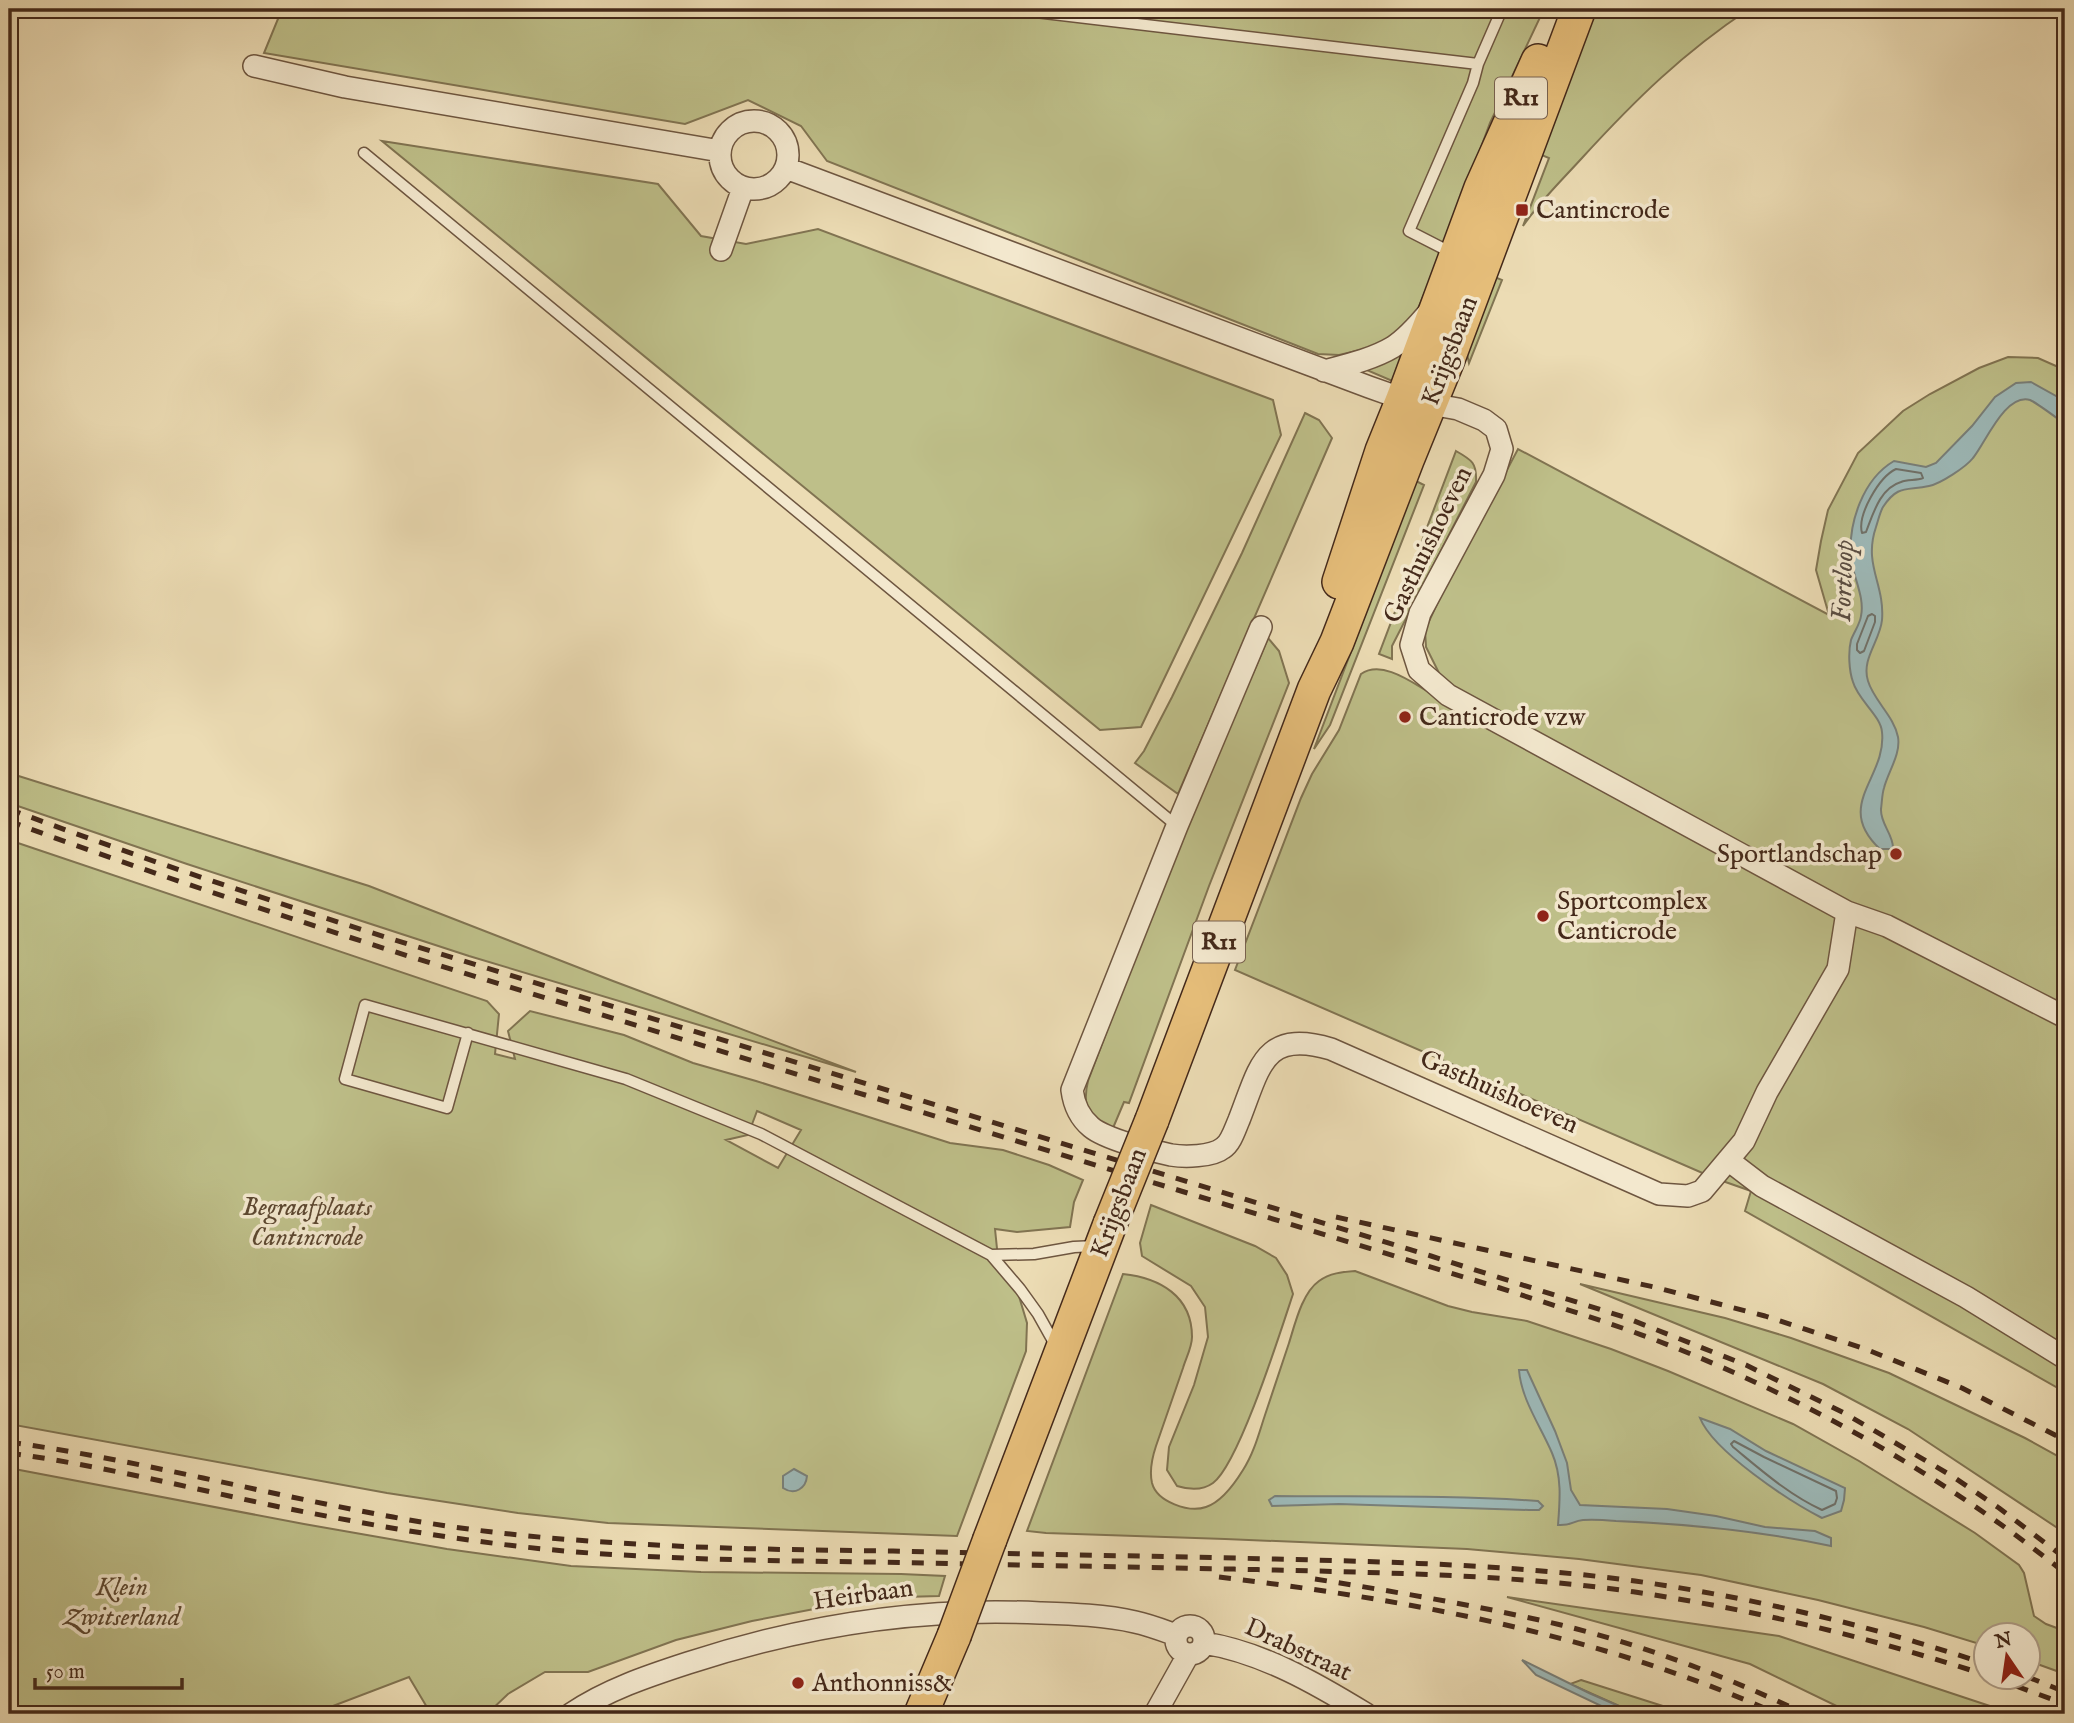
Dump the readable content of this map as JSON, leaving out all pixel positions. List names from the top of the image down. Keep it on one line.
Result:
{"streets":{"main road":["R11","Krijgsbaan"],"street":["Gasthuishoeven","Heirbaan","Drabstraat"]},"crossings":[["Krijgsbaan","Gasthuishoeven"],["Heirbaan","Drabstraat"]],"water":["Fortloop"],"parks":["Begraafplaats Cantincrode","Klein Zwitserland"],"places":{"transit":["Cantincrode"],"other":["Canticrode vzw","Sportlandschap","Sportcomplex Canticrode","Anthonniss&"]},"scale_bar":"50 m","north":"top"}
